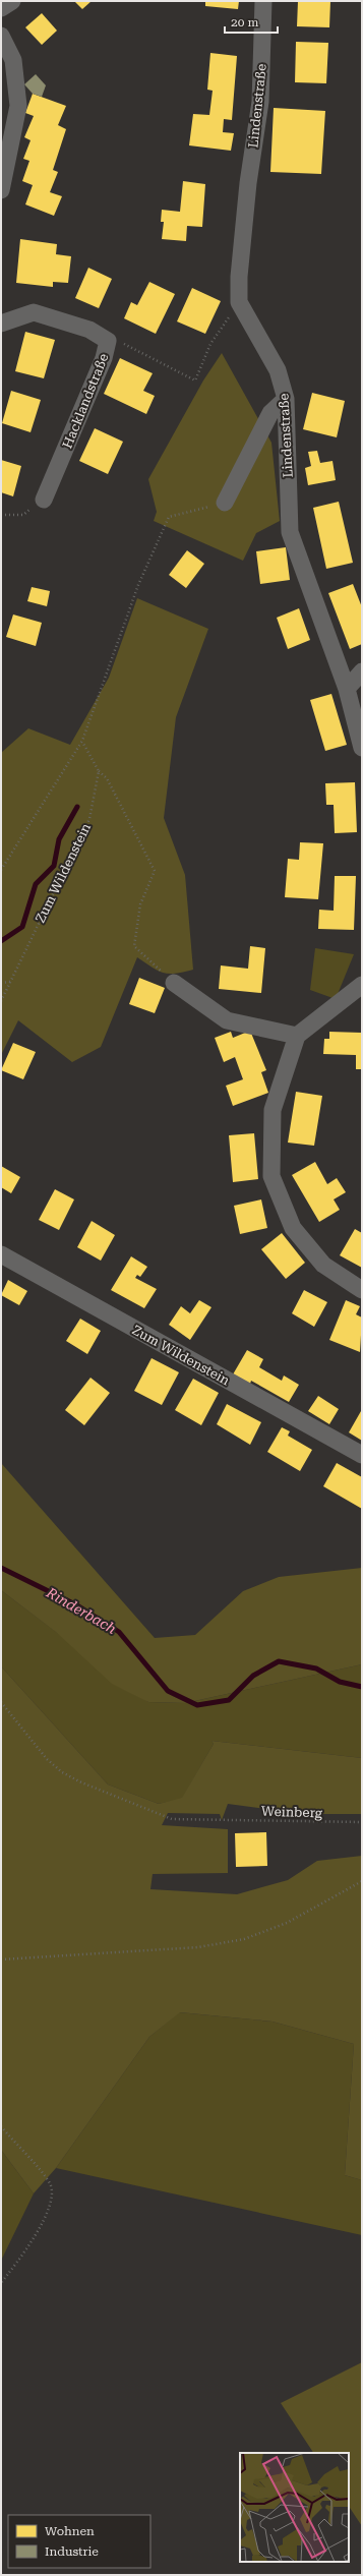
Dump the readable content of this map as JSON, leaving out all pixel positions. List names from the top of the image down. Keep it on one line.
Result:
{"streets":{"street":["Lindenstraße","Hacklandstraße","Zum Wildenstein"],"path":["Weinberg"]},"water":["Rinderbach"],"legend":["Wohnen","Industrie"],"scale_bar":"20 m"}
